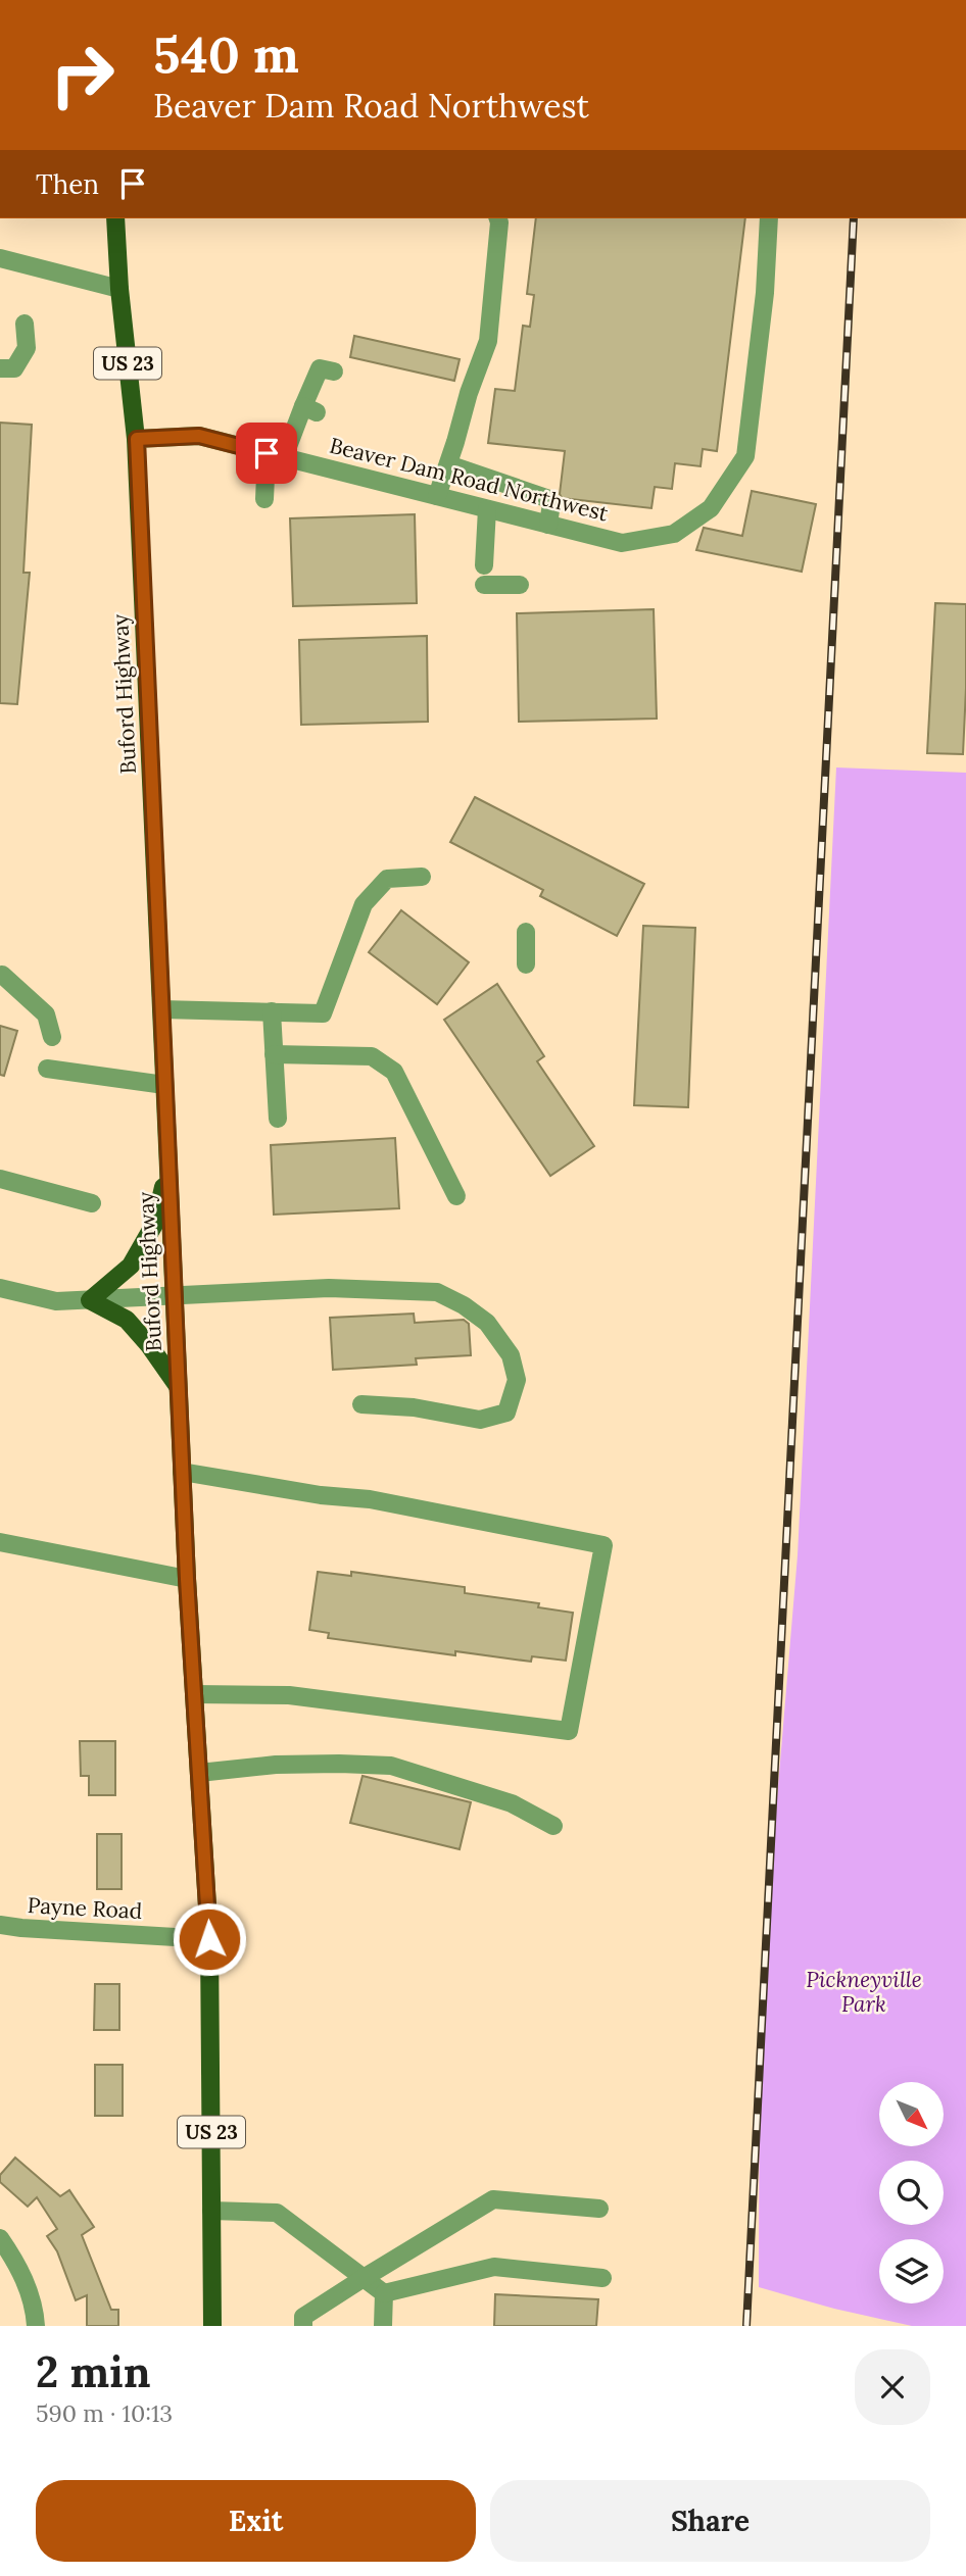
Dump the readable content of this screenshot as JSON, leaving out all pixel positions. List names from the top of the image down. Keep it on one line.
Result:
{"streets":{"main road":["US 23","Buford Highway"],"street":["Beaver Dam Road Northwest","Payne Road"]},"crossings":[["Beaver Dam Road Northwest","Buford Highway"],["Buford Highway","Payne Road"]],"parks":["Pickneyville Park"],"north":"bottom right","page":{"turn":["540 m","Beaver Dam Road Northwest"],"then":"Then","heading":["2 min","590 m · 10:13"],"buttons":["Exit","Share"]}}
